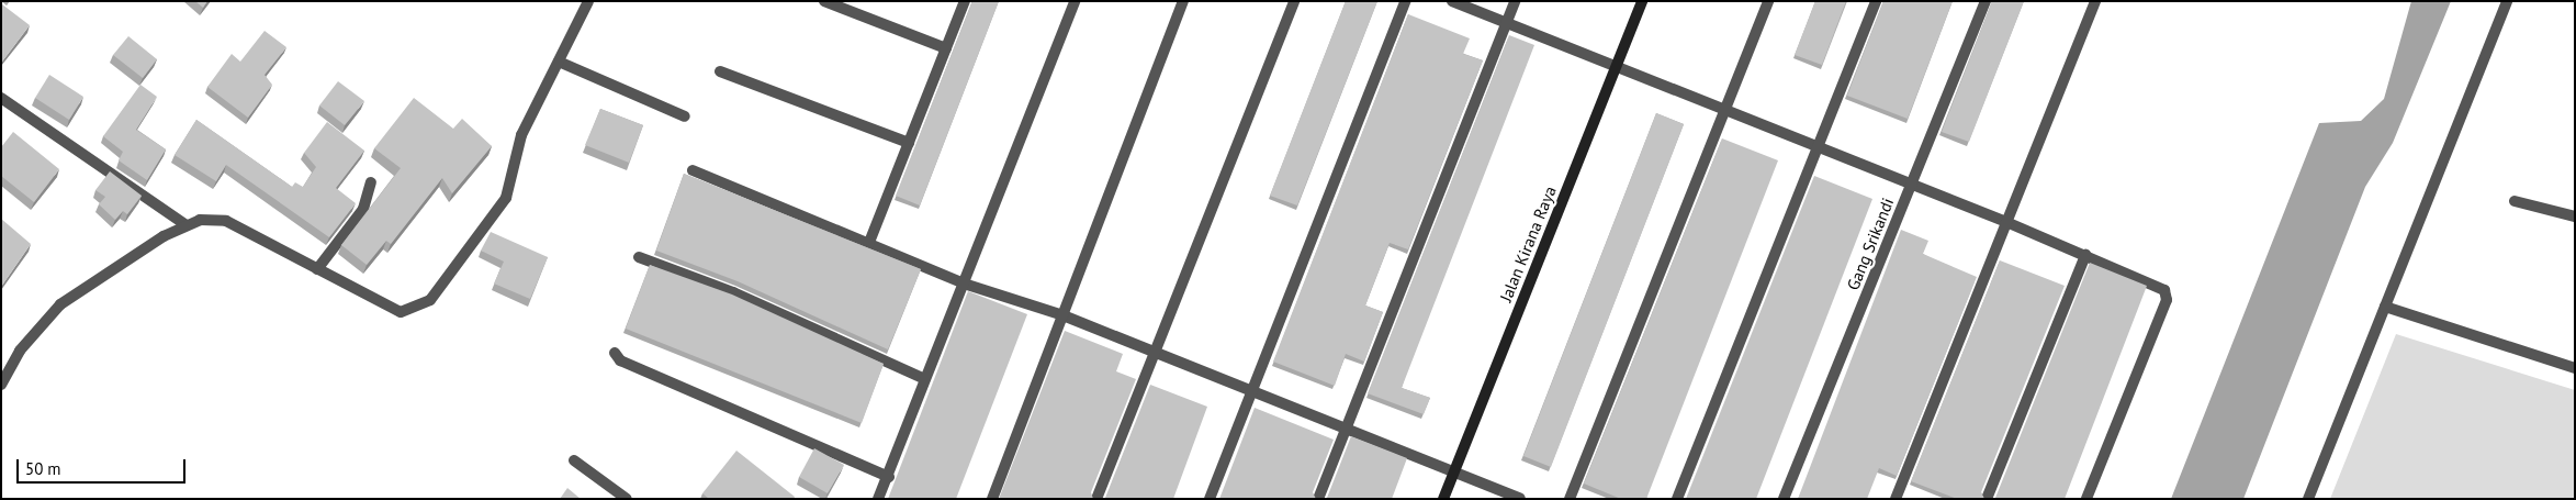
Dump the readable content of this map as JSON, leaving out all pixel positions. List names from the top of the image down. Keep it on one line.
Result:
{"streets":{"street":["Jalan Kirana Raya","Gang Srikandi"]},"scale_bar":"50 m"}
